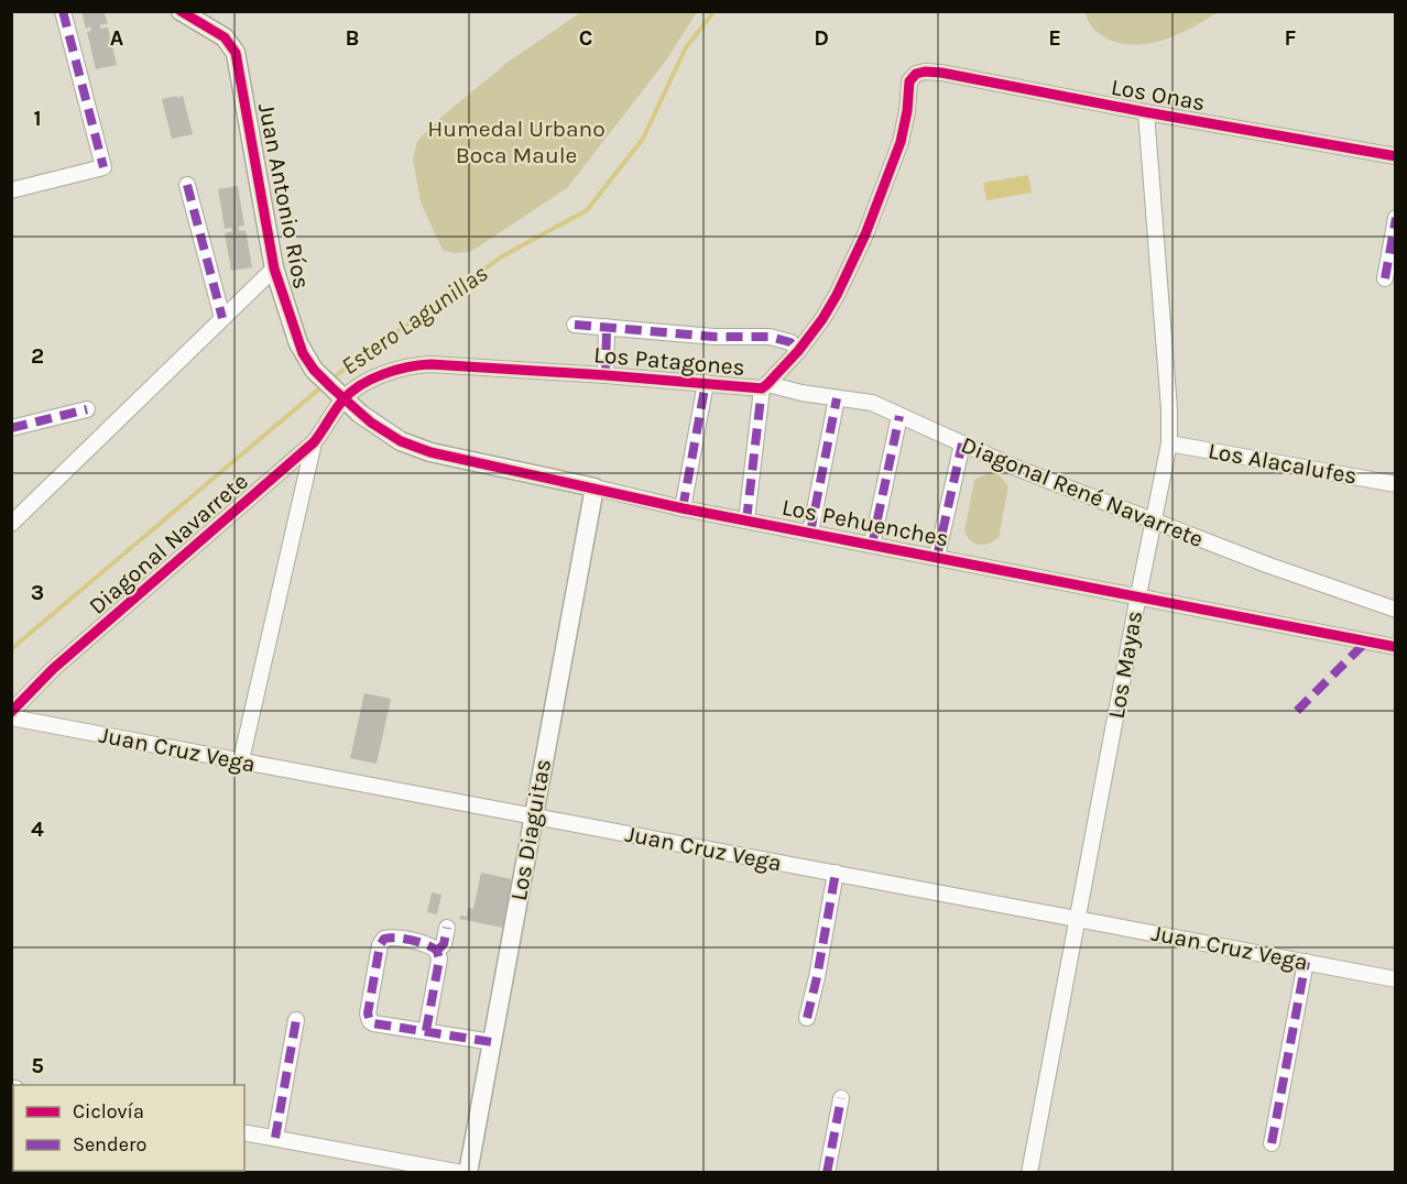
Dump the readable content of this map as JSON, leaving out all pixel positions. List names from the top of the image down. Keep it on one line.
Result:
{"streets":{"street":["Los Onas","Juan Antonio Ríos","Los Patagones","Los Alacalufes","Diagonal René Navarrete","Los Pehuenches","Diagonal Navarrete","Los Mayas","Juan Cruz Vega","Los Diaguitas"]},"crossings":[["Los Onas","Los Patagones"],["Los Onas","Los Mayas"],["Juan Antonio Ríos","Los Patagones"],["Juan Antonio Ríos","Los Pehuenches"],["Juan Antonio Ríos","Diagonal Navarrete"],["Los Patagones","Diagonal René Navarrete"],["Los Patagones","Los Pehuenches"],["Los Patagones","Diagonal Navarrete"],["Los Alacalufes","Los Mayas"],["Diagonal René Navarrete","Los Mayas"],["Los Pehuenches","Diagonal Navarrete"],["Los Pehuenches","Los Mayas"],["Los Pehuenches","Los Diaguitas"],["Los Mayas","Juan Cruz Vega"],["Juan Cruz Vega","Los Diaguitas"]],"water":["Estero Lagunillas"],"parks":["Humedal Urbano Boca Maule"],"legend":["Ciclovía","Sendero"],"grid":{"columns":["A","B","C","D","E","F"],"rows":["1","2","3","4","5"]}}
